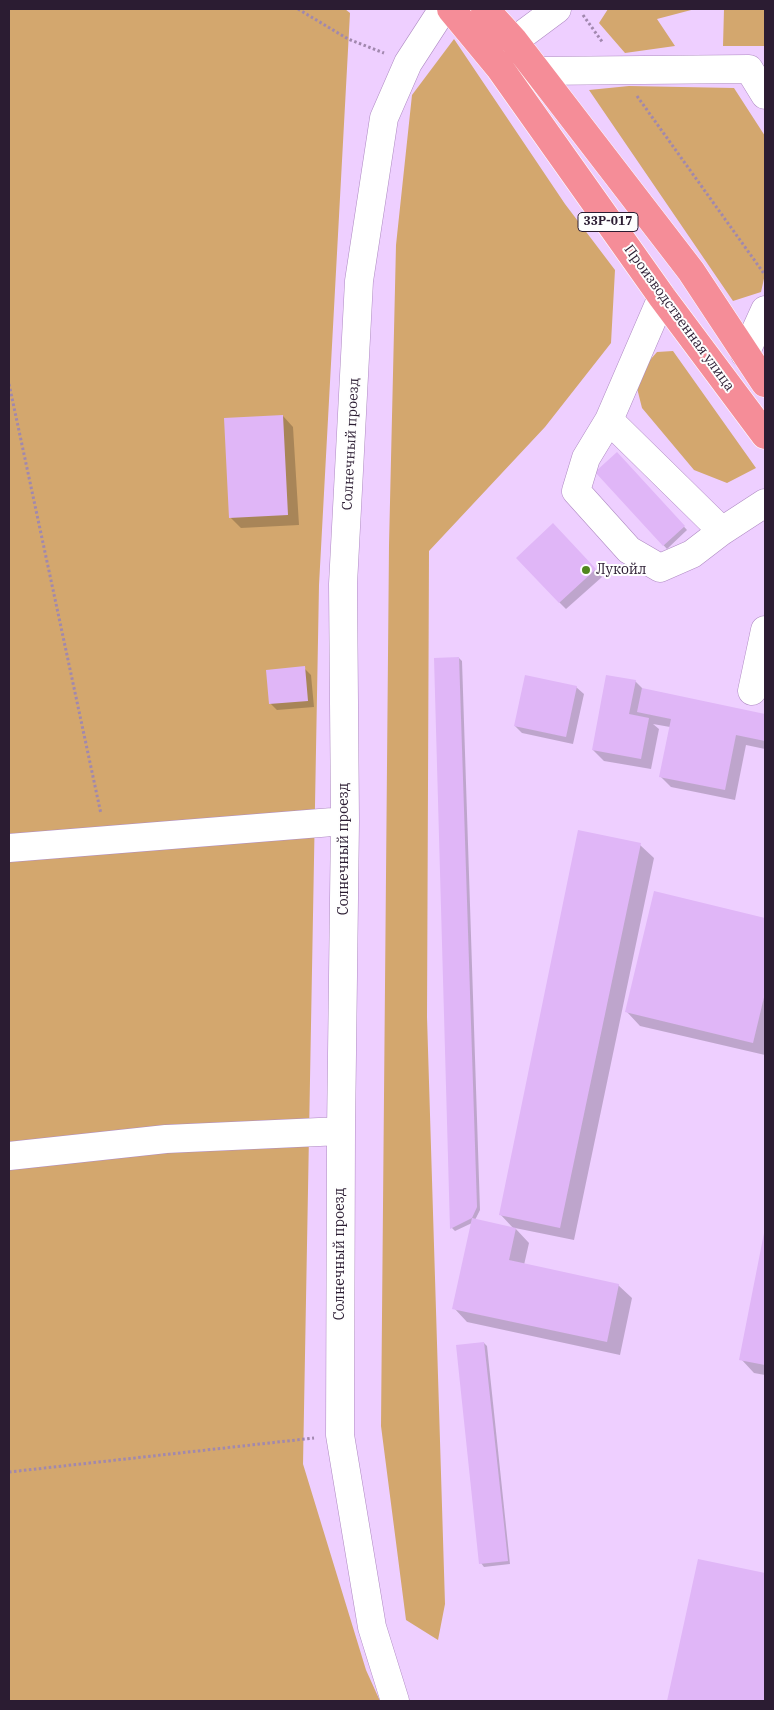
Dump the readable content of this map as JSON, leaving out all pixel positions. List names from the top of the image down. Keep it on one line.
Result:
{"streets":{"highway":["33Р-017","Производственная улица"],"street":["Солнечный проезд"]},"places":["Лукойл"]}
